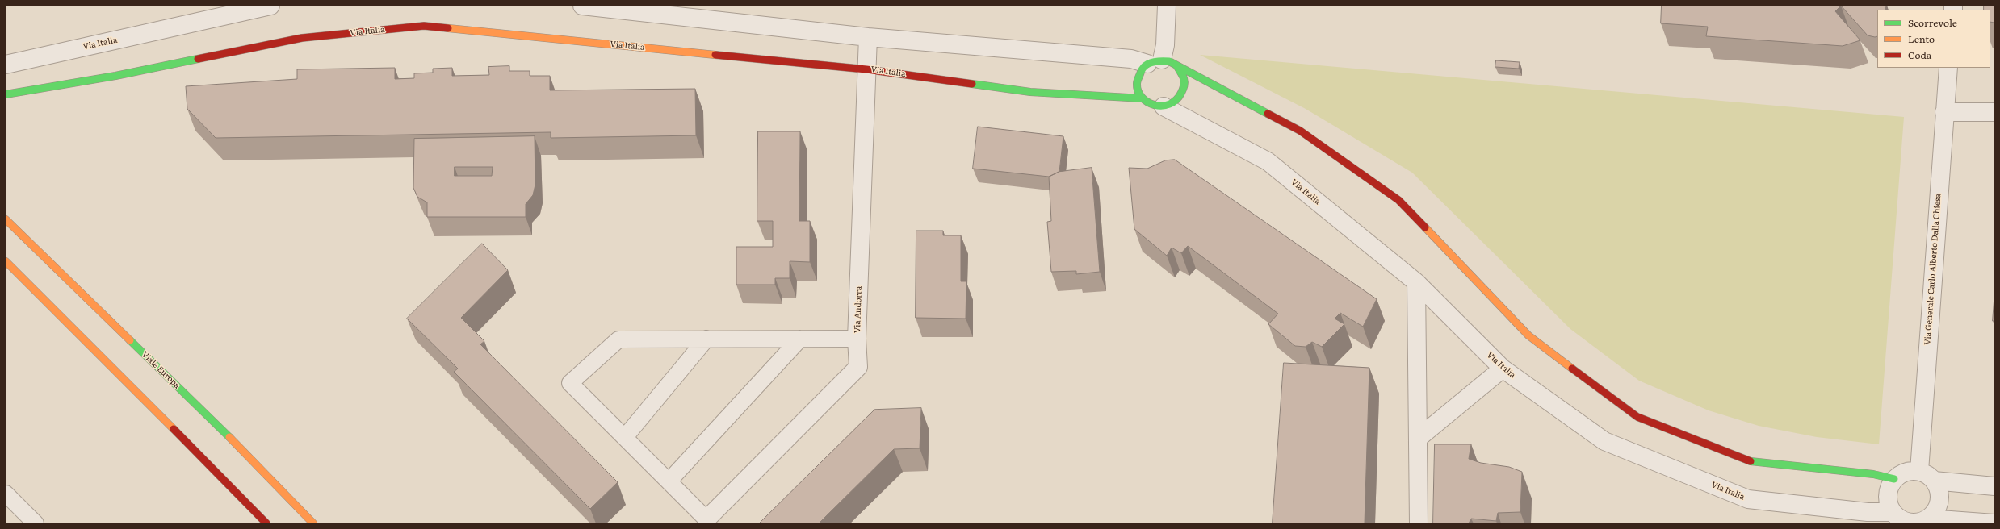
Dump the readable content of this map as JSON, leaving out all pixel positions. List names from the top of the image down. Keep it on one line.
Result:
{"streets":{"street":["Via Italia","Via Generale Carlo Alberto Dalla Chiesa","Via Andorra","Viale Europa"]},"crossings":[["Via Italia","Via Generale Carlo Alberto Dalla Chiesa"],["Via Italia","Via Andorra"]],"legend":["Scorrevole","Lento","Coda"]}
